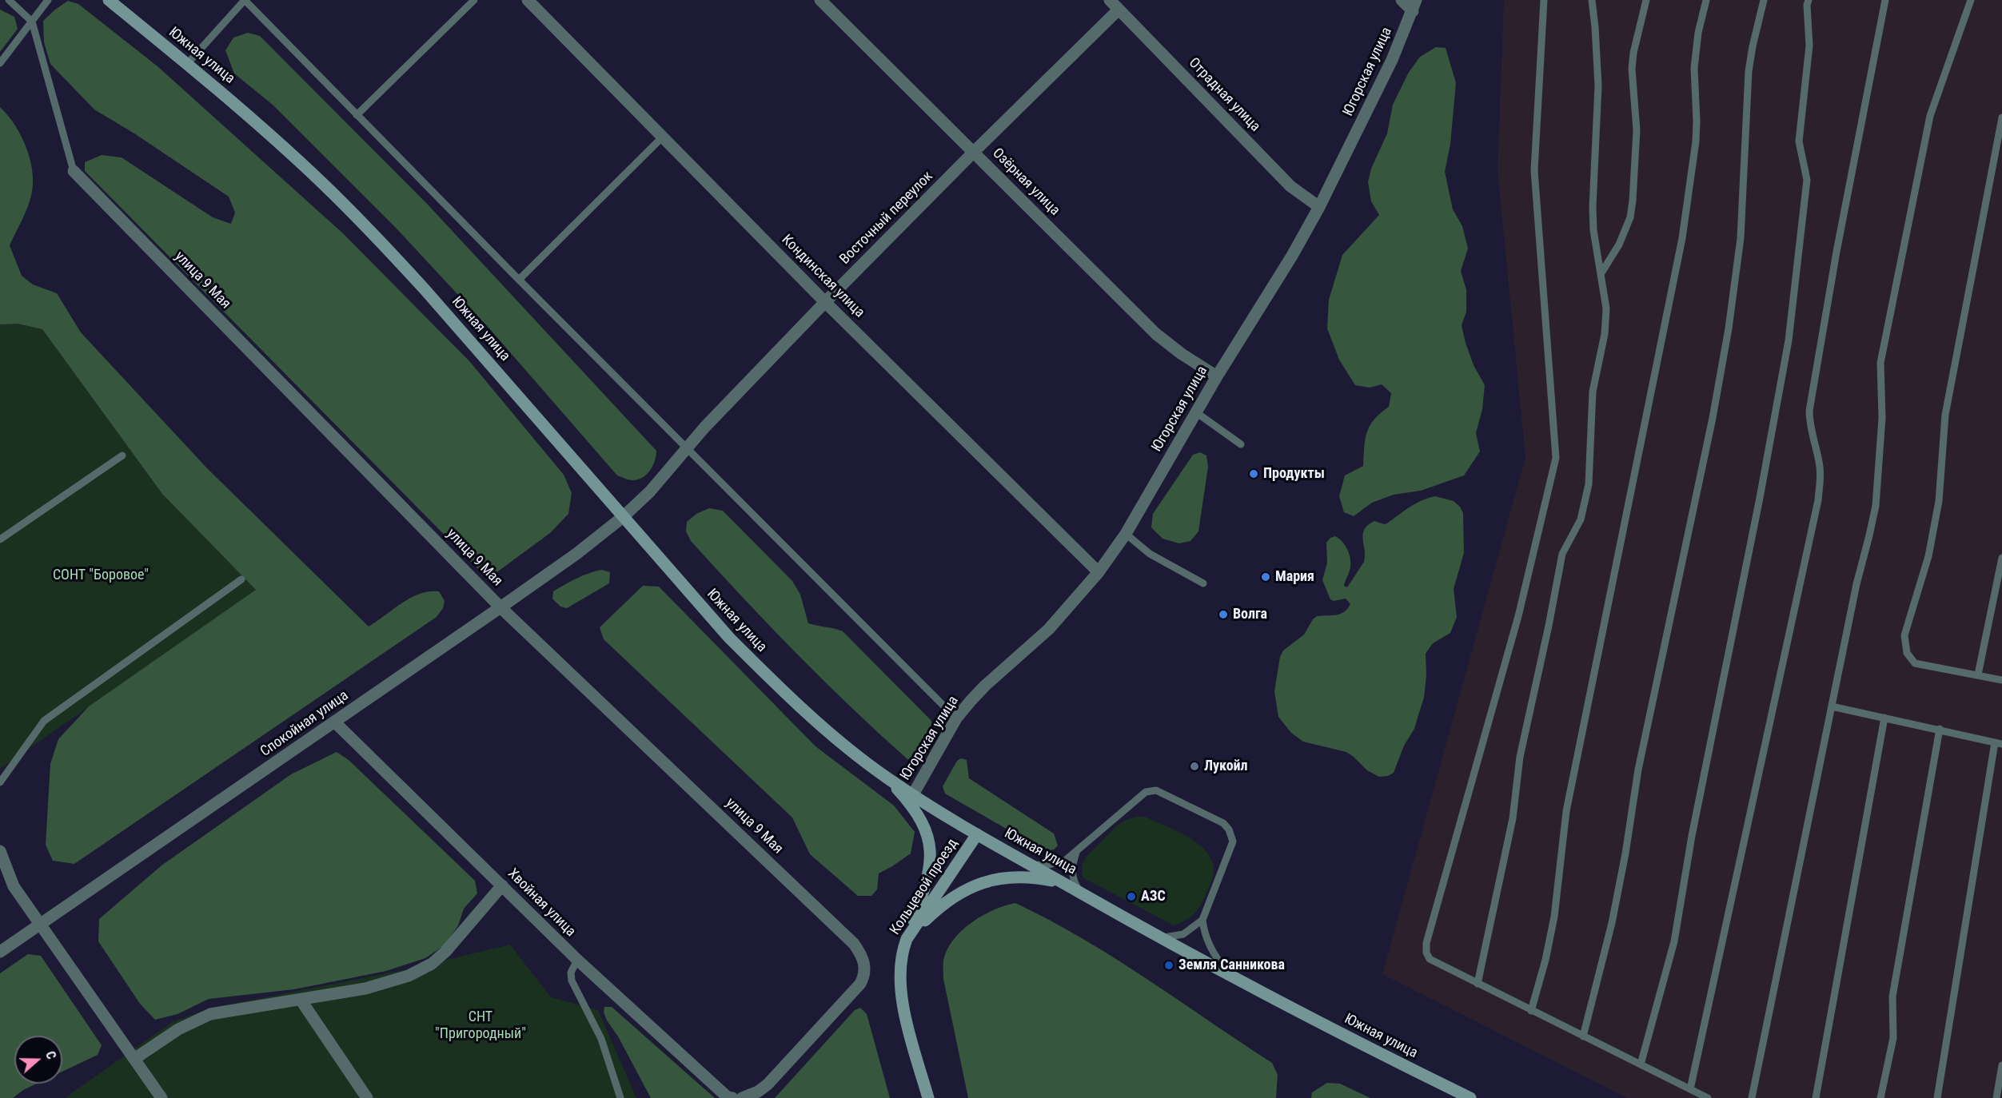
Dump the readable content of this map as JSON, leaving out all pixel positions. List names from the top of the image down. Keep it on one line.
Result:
{"streets":{"main road":["Южная улица","Кольцевой проезд"],"street":["Югорская улица","Отрадная улица","Озёрная улица","Восточный переулок","Кондинская улица","улица 9 Мая","Спокойная улица","Хвойная улица"]},"crossings":[["Южная улица","Югорская улица"],["Южная улица","Восточный переулок"],["Южная улица","Спокойная улица"],["Южная улица","Кольцевой проезд"],["Югорская улица","Отрадная улица"],["Югорская улица","Озёрная улица"],["Югорская улица","Кондинская улица"],["Отрадная улица","Восточный переулок"],["Озёрная улица","Восточный переулок"],["Восточный переулок","Кондинская улица"],["Восточный переулок","Спокойная улица"],["улица 9 Мая","Спокойная улица"],["Спокойная улица","Хвойная улица"]],"parks":["СОНТ \"Боровое\"","СНТ \"Пригородный\""],"places":["Продукты","Мария","Волга","Лукойл","АЗС","Земля Санникова"],"north":"right"}
